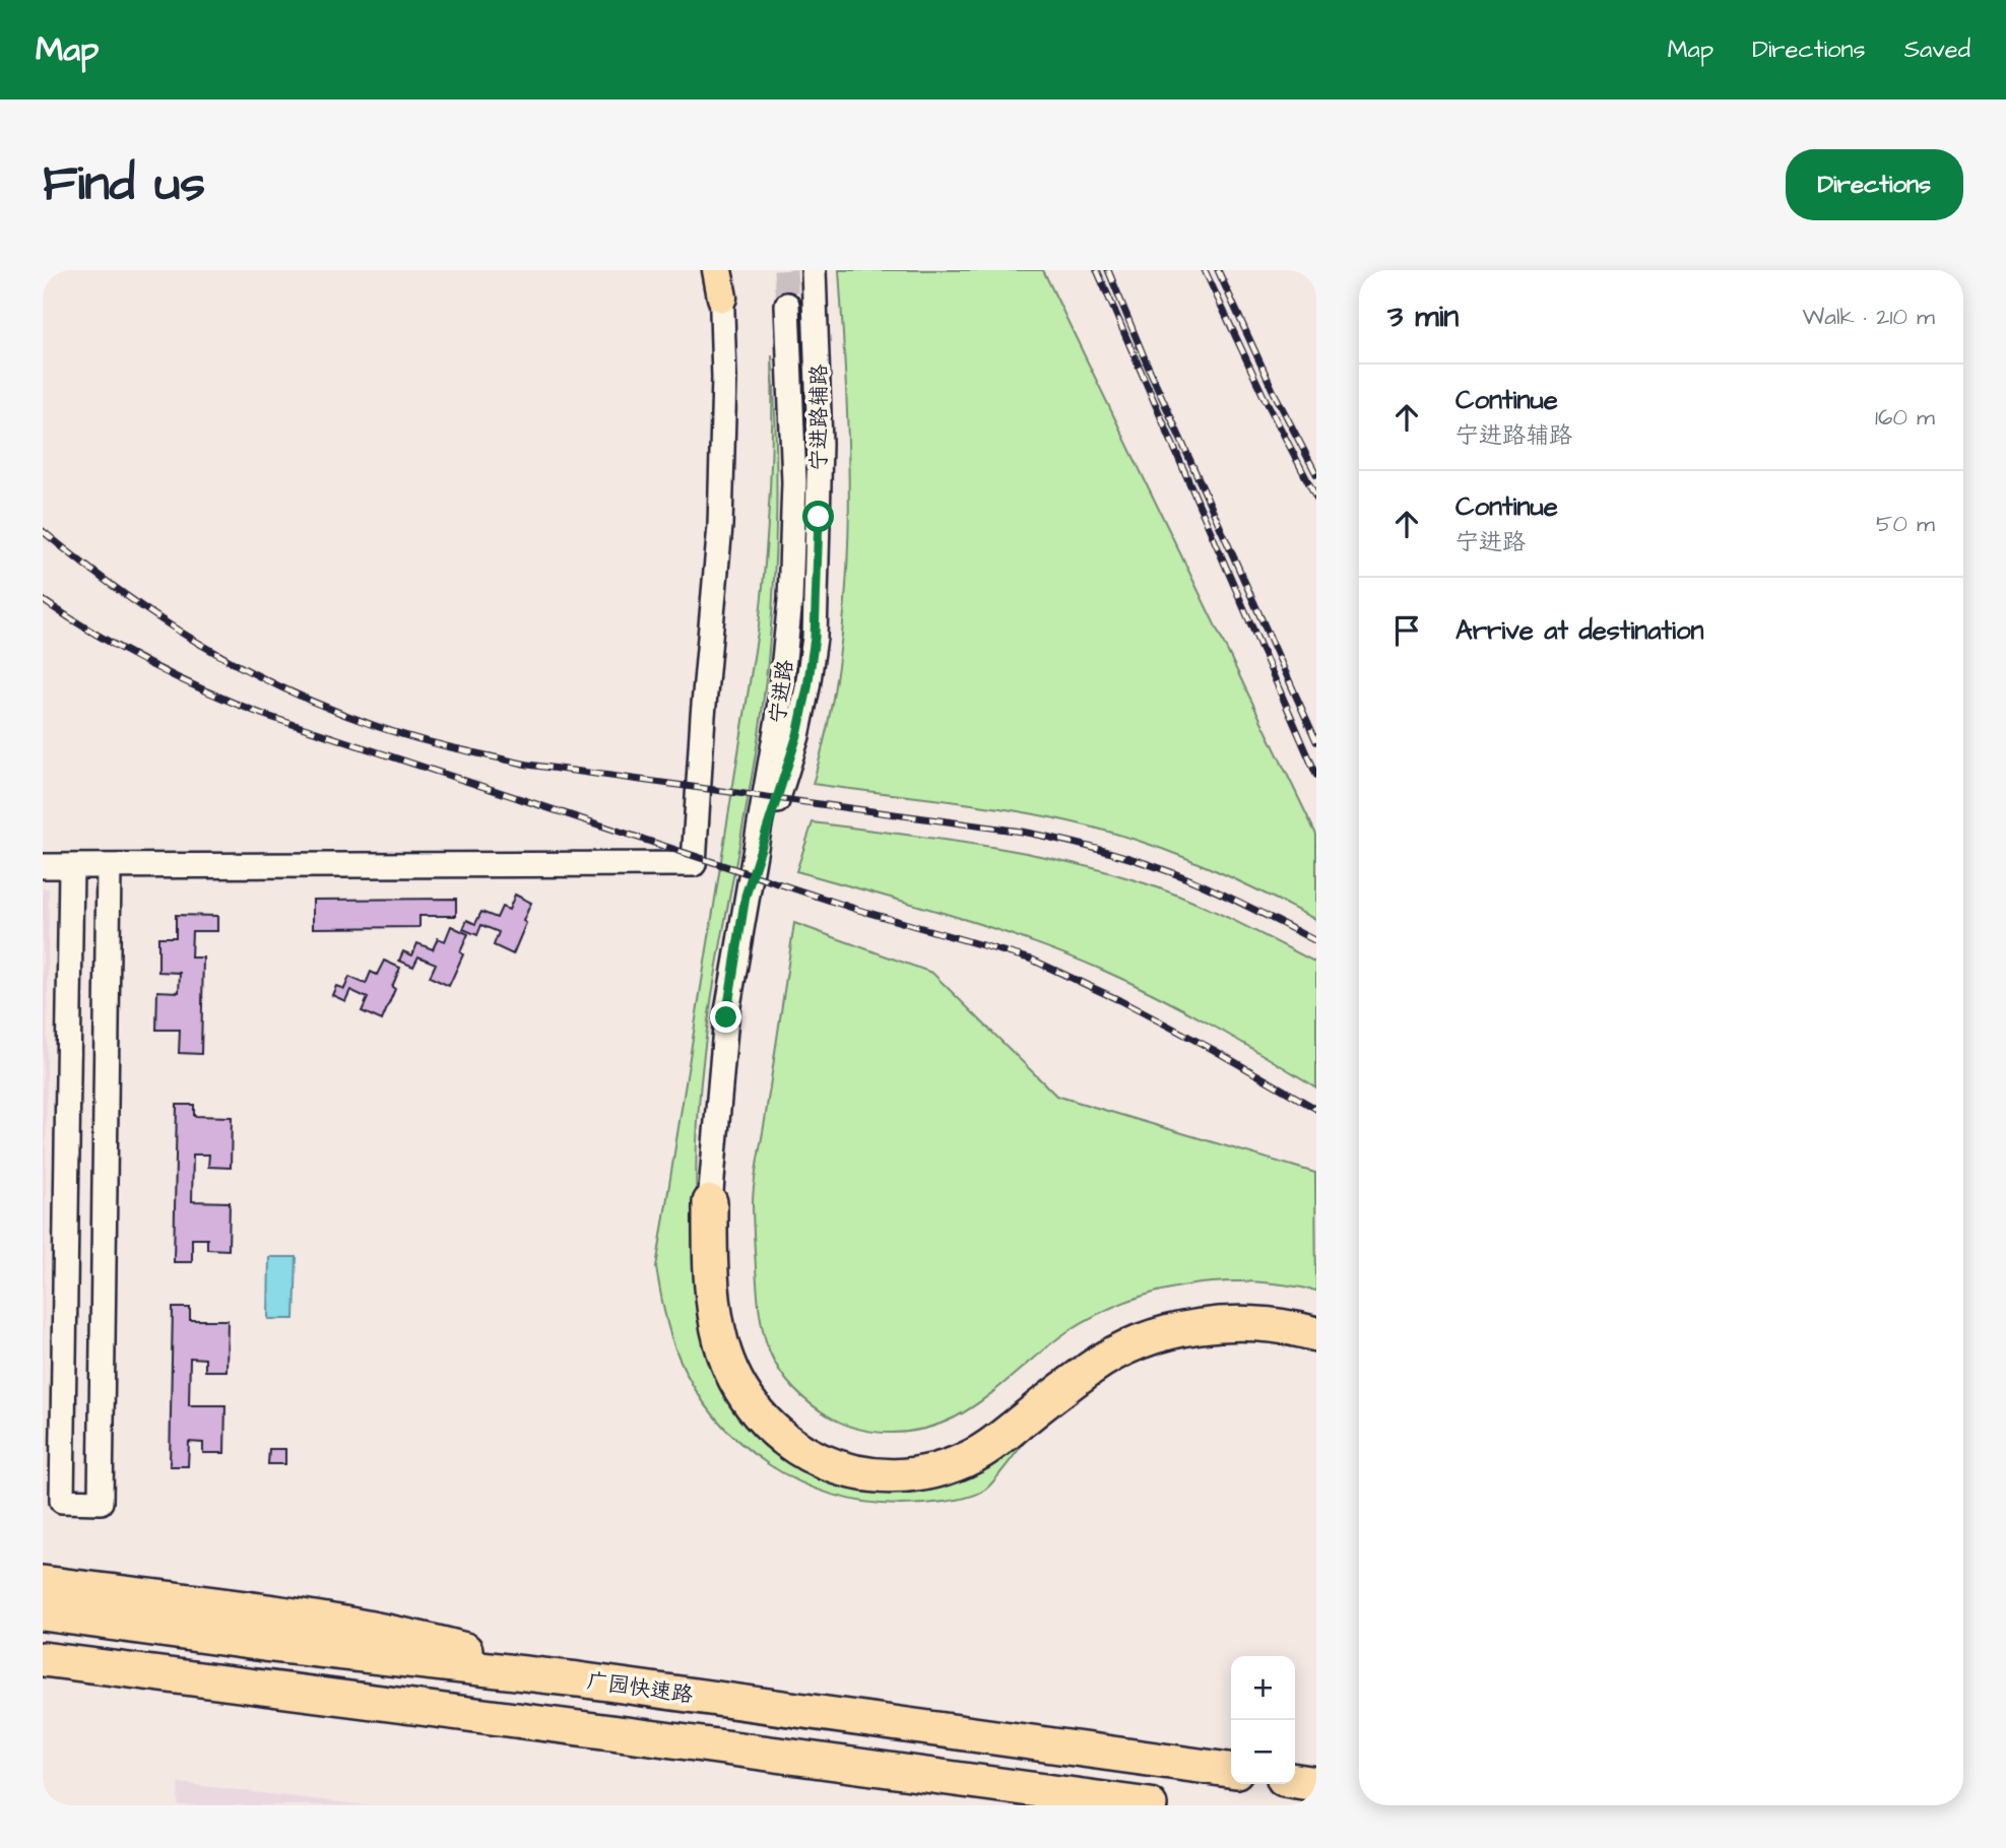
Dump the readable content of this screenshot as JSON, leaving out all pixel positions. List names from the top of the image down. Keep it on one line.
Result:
{"streets":{"highway":["广园快速路"],"street":["宁进路辅路","宁进路"]},"crossings":[["宁进路辅路","宁进路"]],"page":{"header":"Map","nav":["Map","Directions","Saved"],"buttons":"Directions","title":"Find us","heading":["3 min","Walk · 210 m"],"list":[["Continue","宁进路辅路","160 m"],["Continue","宁进路","50 m"],"Arrive at destination"],"map_buttons":["+","−"]}}
